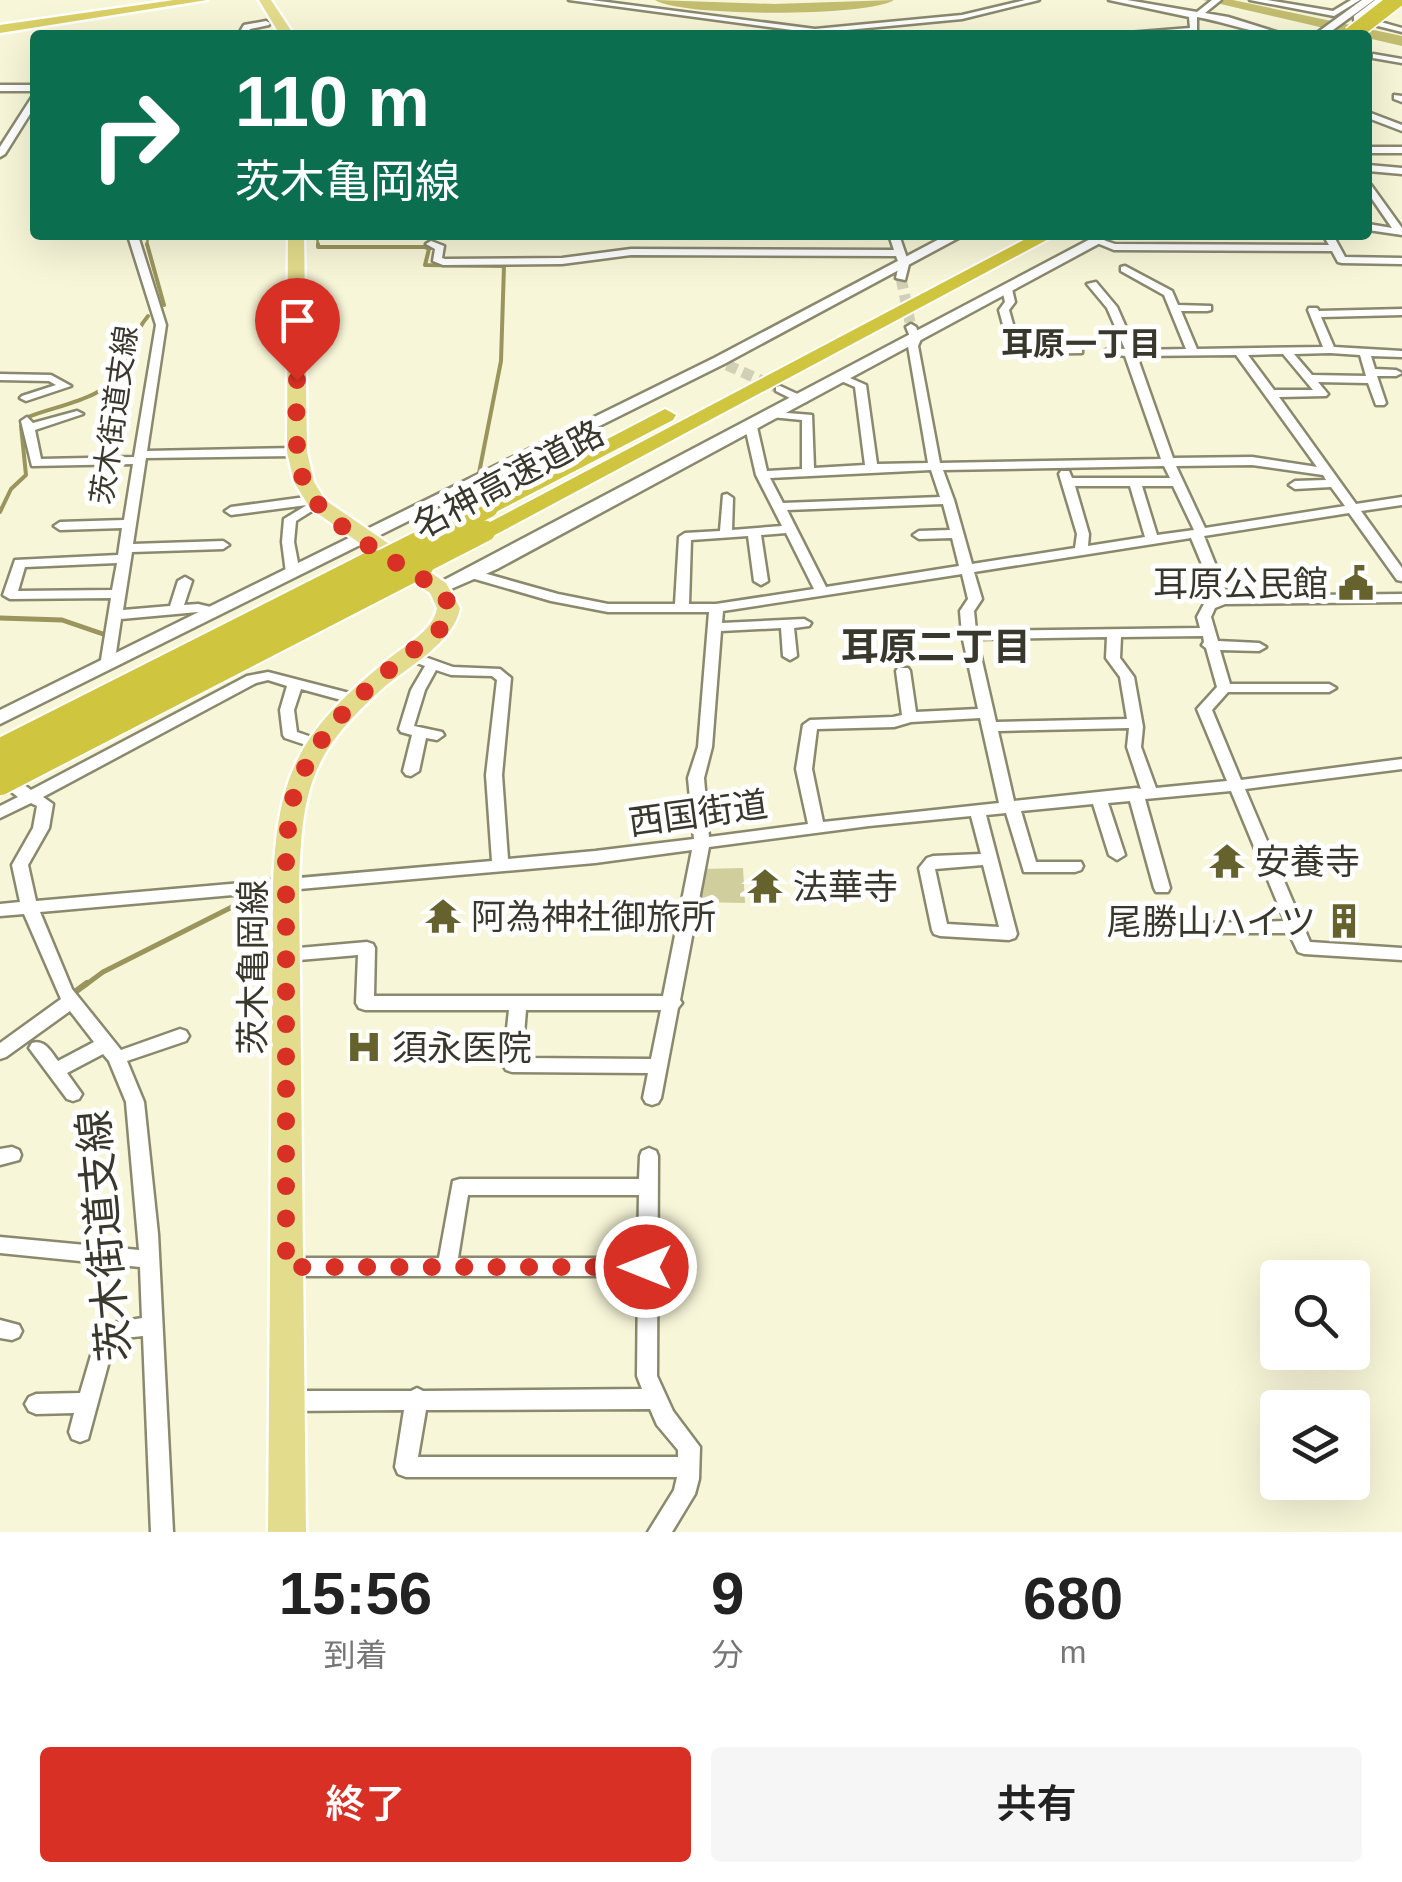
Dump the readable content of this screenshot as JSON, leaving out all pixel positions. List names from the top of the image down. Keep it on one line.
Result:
{"streets":{"highway":["名神高速道路"],"main road":["茨木亀岡線"],"street":["茨木街道支線","西国街道"]},"crossings":[["茨木街道支線","西国街道"],["西国街道","茨木亀岡線"]],"districts":["耳原一丁目","耳原二丁目"],"places":{"public building":["耳原公民館"],"temple":["安養寺","法華寺","阿為神社御旅所"],"building":["尾勝山ハイツ"],"hospital":["須永医院"]},"page":{"turn":["110 m","茨木亀岡線"],"eta":["15:56","到着","9","分","680","m"],"buttons":["終了","共有"]}}
